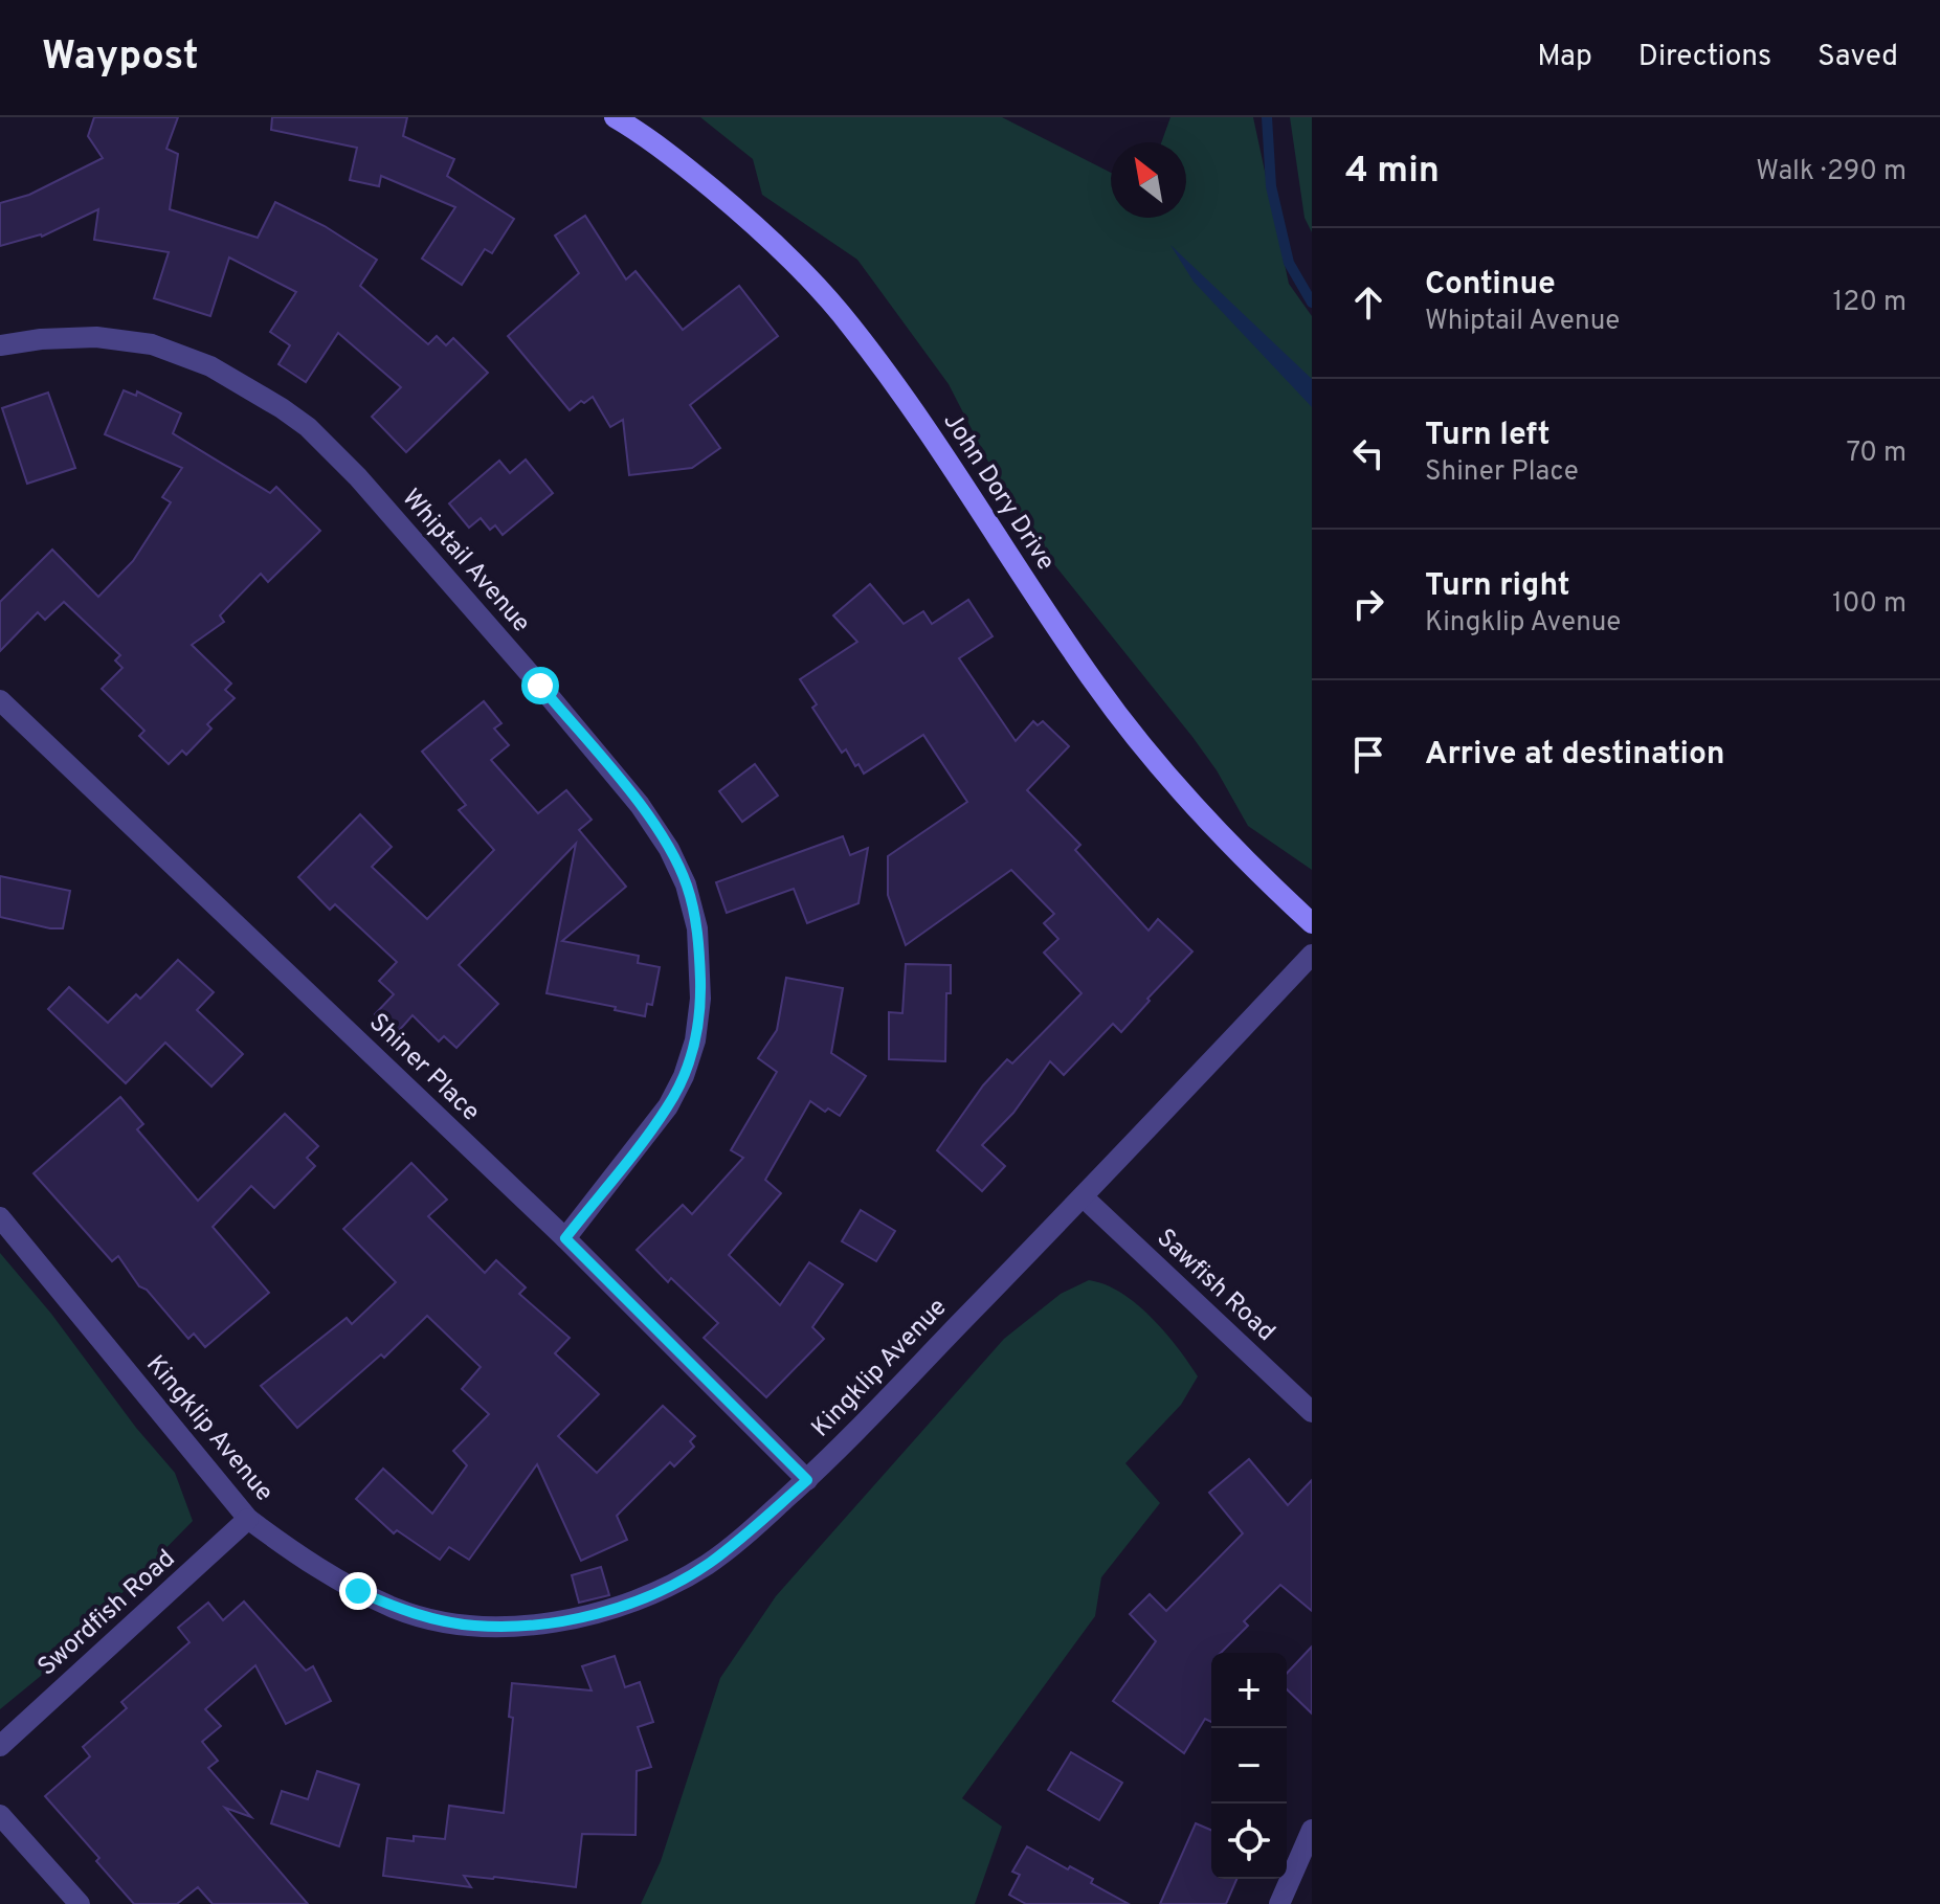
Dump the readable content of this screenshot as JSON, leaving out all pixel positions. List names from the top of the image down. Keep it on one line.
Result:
{"streets":{"street":["John Dory Drive","Whiptail Avenue","Shiner Place","Sawfish Road","Kingklip Avenue","Swordfish Road"]},"crossings":[["Whiptail Avenue","Shiner Place"],["Shiner Place","Kingklip Avenue"],["Sawfish Road","Kingklip Avenue"],["Kingklip Avenue","Swordfish Road"]],"north":"top left","page":{"header":"Waypost","nav":["Map","Directions","Saved"],"heading":["4 min","Walk · 290 m"],"list":[["Continue","Whiptail Avenue","120 m"],["Turn left","Shiner Place","70 m"],["Turn right","Kingklip Avenue","100 m"],"Arrive at destination"],"map_buttons":["+","−"]}}
